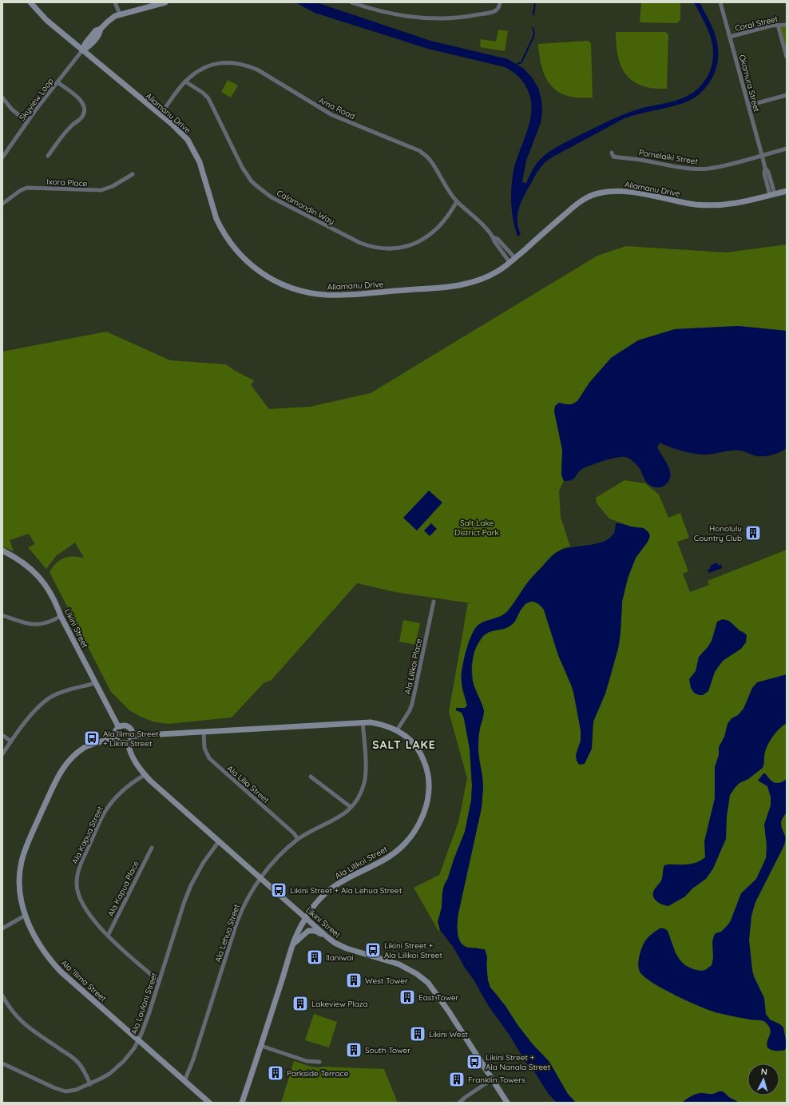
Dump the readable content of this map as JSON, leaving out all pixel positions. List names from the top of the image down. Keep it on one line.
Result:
{"streets":{"street":["Coral Street","Okamura Street","Skyview Loop","Ama Road","Aliamanu Drive","Pomelaiki Street","Ixora Place","Calamondin Way","Likini Street","Ala Lilikoi Place","Ala Līlia Street","Ala Kapua Street","Ala Lilikoi Street","Ala Kapua Place","Ala Lehua Street","Ala ʻIlima Street","Ala Laulani Street"]},"crossings":[["Coral Street","Okamura Street"],["Okamura Street","Aliamanu Drive"],["Okamura Street","Pomelaiki Street"],["Skyview Loop","Aliamanu Drive"],["Ama Road","Aliamanu Drive"],["Ama Road","Calamondin Way"],["Likini Street","Ala Kapua Street"],["Likini Street","Ala Lilikoi Street"],["Likini Street","Ala Lehua Street"],["Likini Street","Ala ʻIlima Street"],["Likini Street","Ala Laulani Street"],["Ala Lilikoi Place","Ala Lilikoi Street"],["Ala Līlia Street","Ala Lilikoi Street"],["Ala Līlia Street","Ala Lehua Street"],["Ala Kapua Street","Ala Kapua Place"],["Ala Kapua Street","Ala Laulani Street"],["Ala Lilikoi Street","Ala Lehua Street"],["Ala Lilikoi Street","Ala ʻIlima Street"],["Ala Lehua Street","Ala ʻIlima Street"],["Ala ʻIlima Street","Ala Laulani Street"]],"districts":["SALT LAKE"],"parks":["Salt Lake District Park"],"places":{"building":["Honolulu Country Club","Ilaniwai","West Tower","East Tower","Lakeview Plaza","Likini West","South Tower","Parkside Terrace","Franklin Towers"],"bus stop":["Ala Ilima Street + Likini Street","Likini Street + Ala Lehua Street","Likini Street + Ala Lilikoi Street","Likini Street + Ala Nanala Street"]},"north":"top"}
